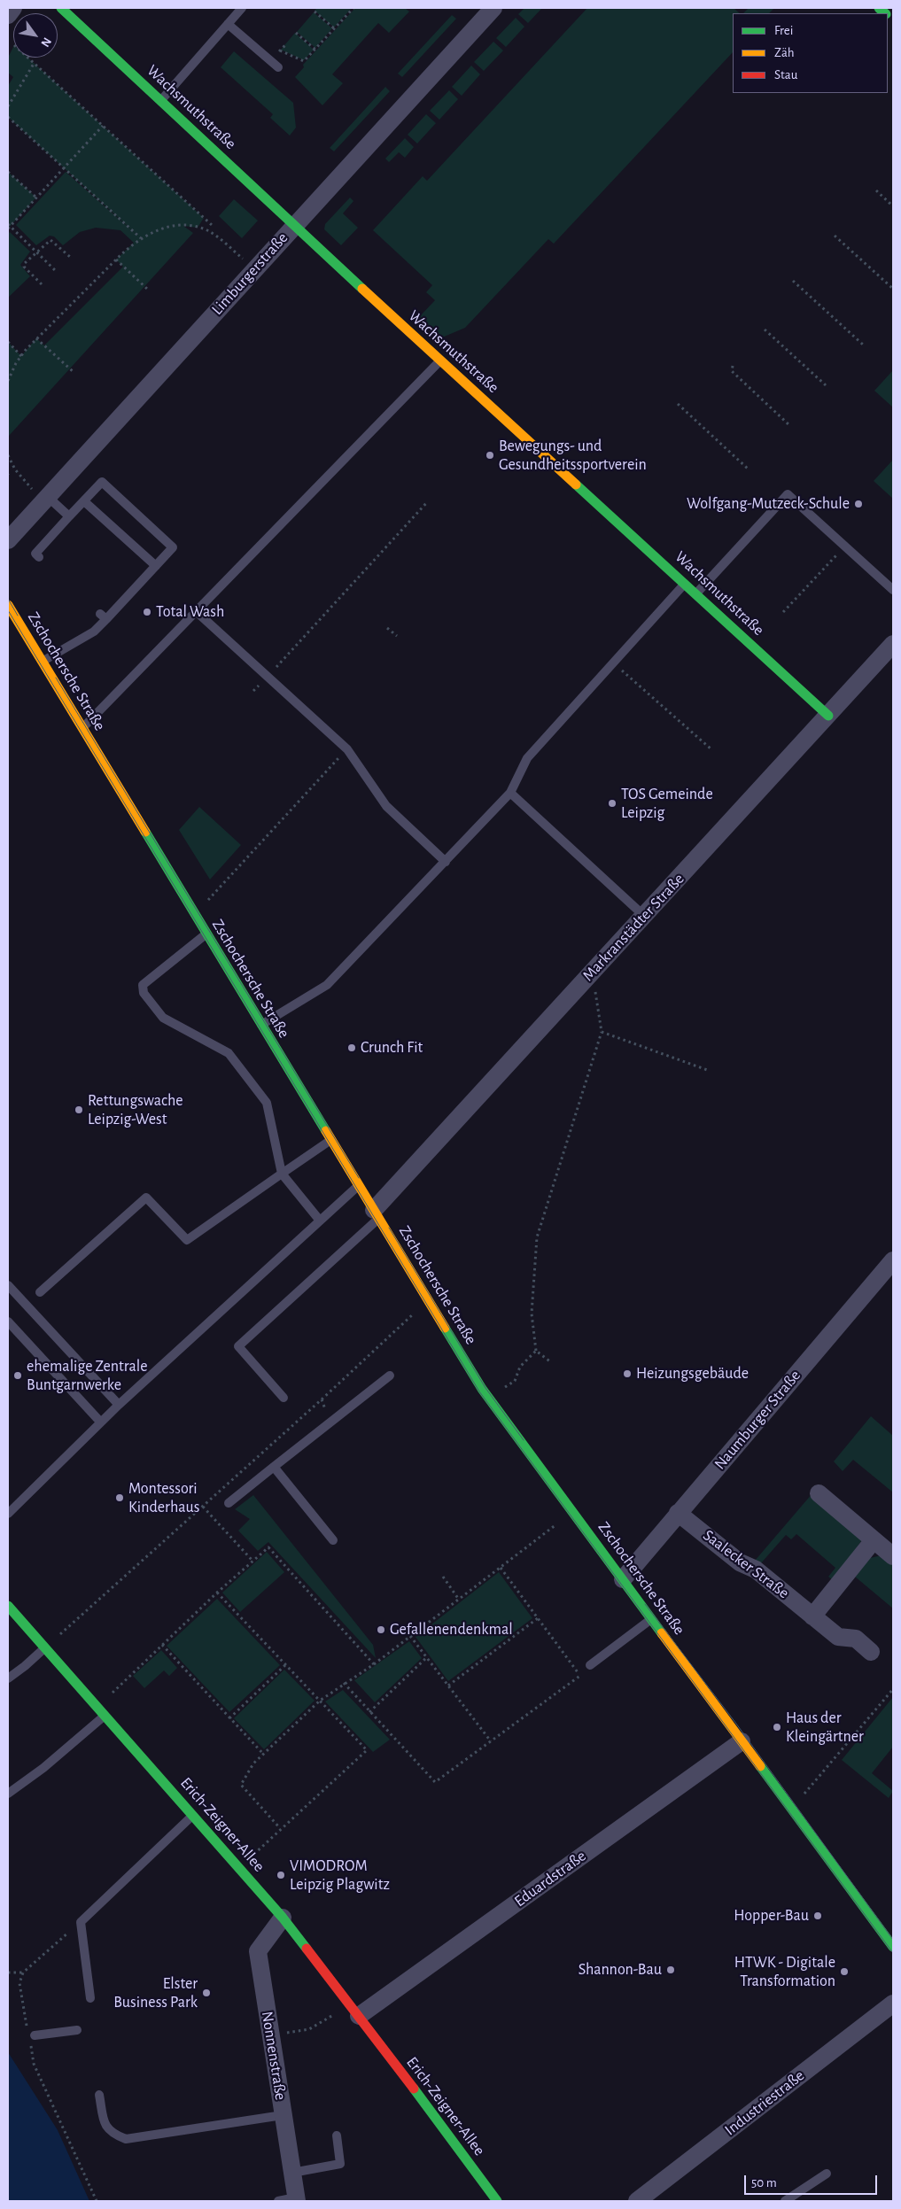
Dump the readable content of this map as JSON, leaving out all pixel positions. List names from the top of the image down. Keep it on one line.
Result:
{"streets":{"street":["Wachsmuthstraße","Limburgerstraße","Zschochersche Straße","Markranstädter Straße","Naumburger Straße","Saalecker Straße","Erich-Zeigner-Allee","Eduardstraße","Nonnenstraße","Industriestraße"]},"crossings":[["Wachsmuthstraße","Limburgerstraße"],["Wachsmuthstraße","Markranstädter Straße"],["Zschochersche Straße","Markranstädter Straße"],["Zschochersche Straße","Naumburger Straße"],["Zschochersche Straße","Eduardstraße"],["Naumburger Straße","Saalecker Straße"],["Erich-Zeigner-Allee","Eduardstraße"],["Erich-Zeigner-Allee","Nonnenstraße"]],"places":["Bewegungs- und Gesundheitssportverein","Wolfgang-Mutzeck-Schule","Total Wash","TOS Gemeinde Leipzig","Crunch Fit","Rettungswache Leipzig-West","Heizungsgebäude","ehemalige Zentrale Buntgarnwerke","Montessori Kinderhaus","Gefallenendenkmal","Haus der Kleingärtner","VIMODROM Leipzig Plagwitz","Hopper-Bau","Shannon-Bau","HTWK - Digitale Transformation","Elster Business Park"],"legend":["Frei","Zäh","Stau"],"scale_bar":"50 m","north":"bottom right"}
